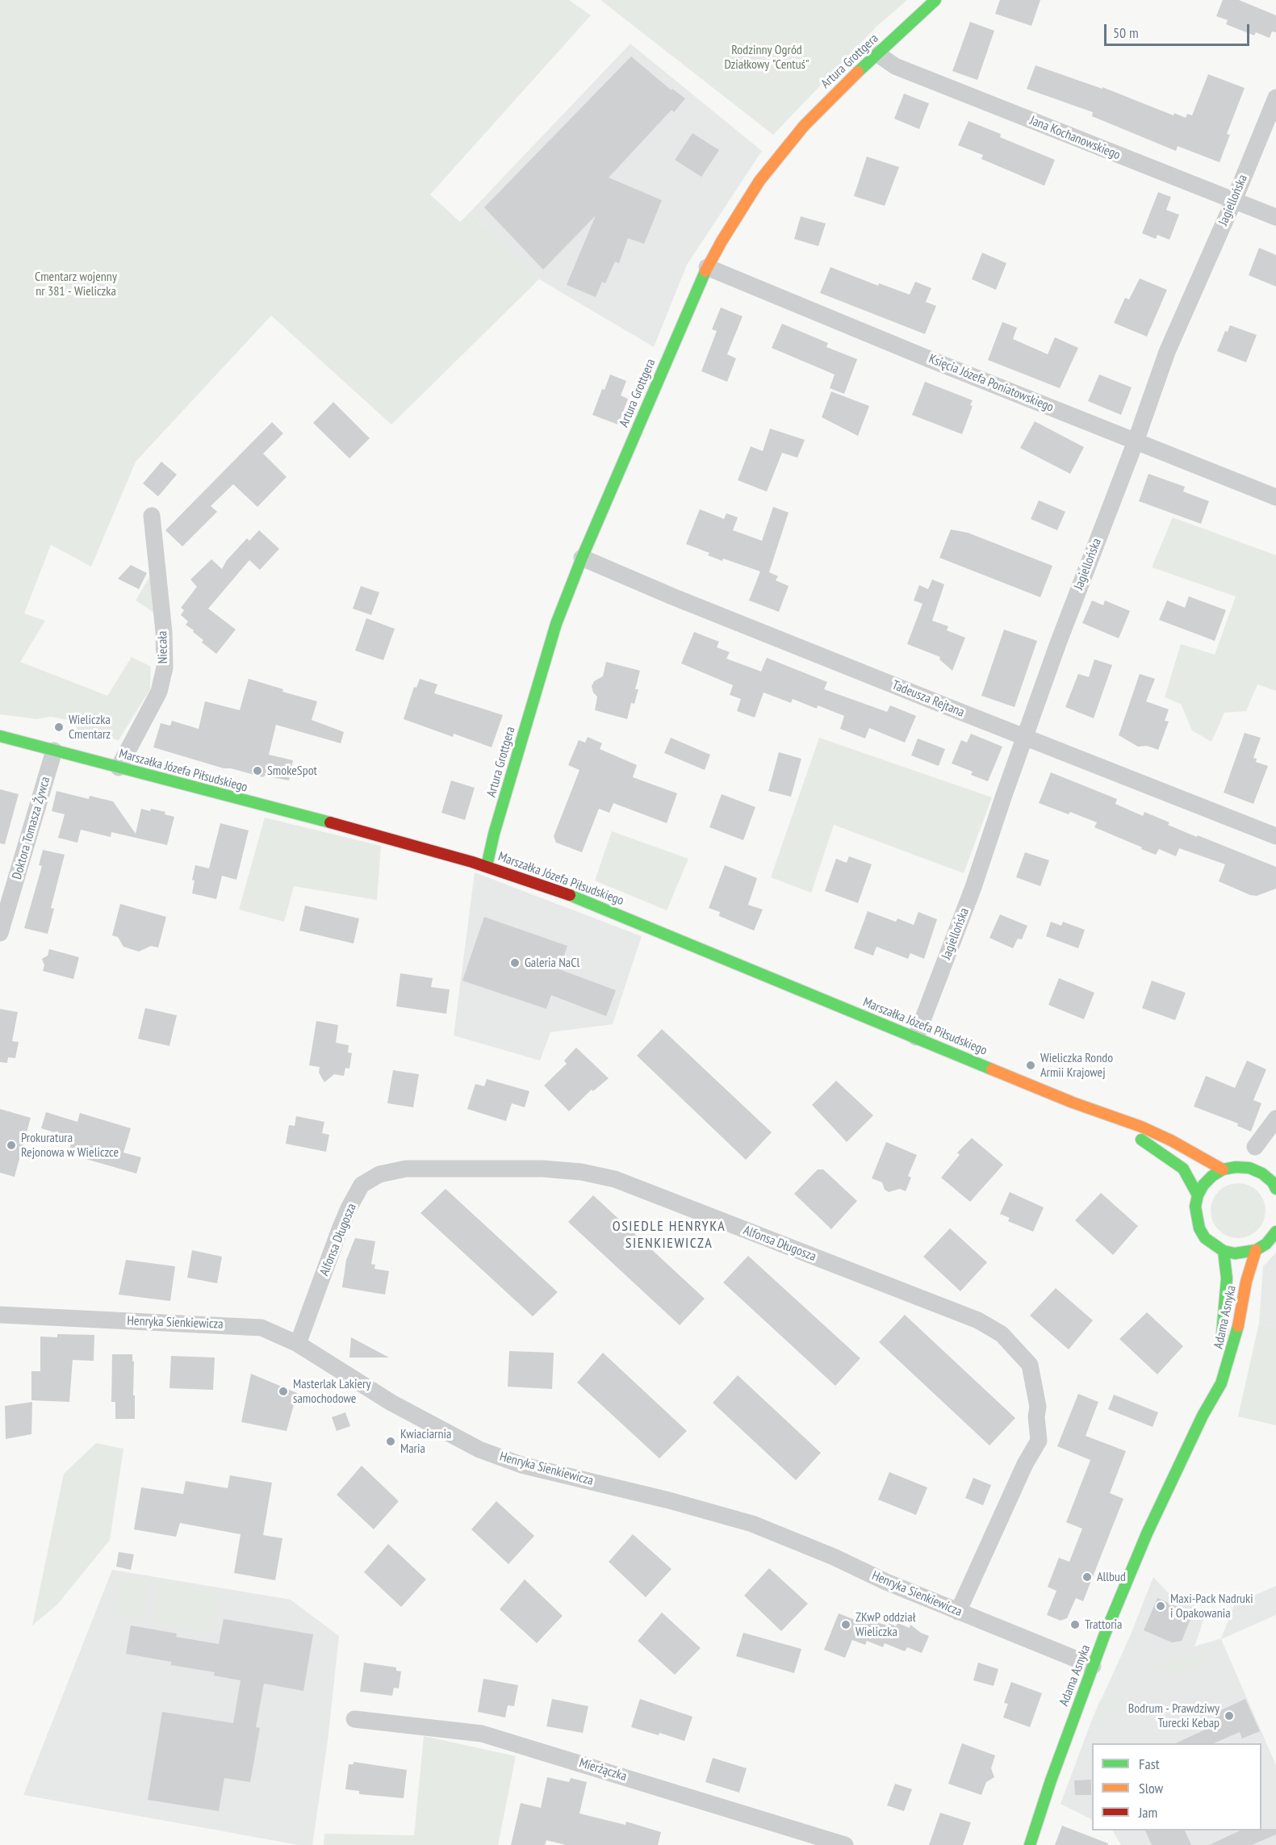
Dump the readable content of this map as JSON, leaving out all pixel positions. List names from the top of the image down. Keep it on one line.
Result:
{"streets":{"main road":["Artura Grottgera","Marszałka Józefa Piłsudskiego","Adama Asnyka"],"street":["Jana Kochanowskiego","Jagiellońska","Księcia Józefa Poniatowskiego","Niecała","Tadeusza Rejtana","Doktora Tomasza Żywca","Alfonsa Długosza","Henryka Sienkiewicza","Mierżączka"]},"crossings":[["Artura Grottgera","Jana Kochanowskiego"],["Artura Grottgera","Księcia Józefa Poniatowskiego"],["Artura Grottgera","Tadeusza Rejtana"],["Artura Grottgera","Marszałka Józefa Piłsudskiego"],["Jana Kochanowskiego","Jagiellońska"],["Jagiellońska","Księcia Józefa Poniatowskiego"],["Jagiellońska","Tadeusza Rejtana"],["Jagiellońska","Marszałka Józefa Piłsudskiego"],["Niecała","Marszałka Józefa Piłsudskiego"],["Marszałka Józefa Piłsudskiego","Doktora Tomasza Żywca"],["Alfonsa Długosza","Henryka Sienkiewicza"],["Adama Asnyka","Henryka Sienkiewicza"]],"districts":["OSIEDLE HENRYKA SIENKIEWICZA"],"parks":["Rodzinny Ogród Działkowy \"Centuś\"","Cmentarz wojenny nr 381 - Wieliczka"],"places":["Wieliczka Cmentarz","SmokeSpot","Galeria NaCl","Wieliczka Rondo Armii Krajowej","Prokuratura Rejonowa w Wieliczce","Masterlak Lakiery samochodowe","Kwiaciarnia Maria","Allbud","Maxi-Pack Nadruki i Opakowania","ZKwP oddział Wieliczka","Trattoria","Bodrum - Prawdziwy Turecki Kebap"],"legend":["Fast","Slow","Jam"],"scale_bar":"50 m"}
